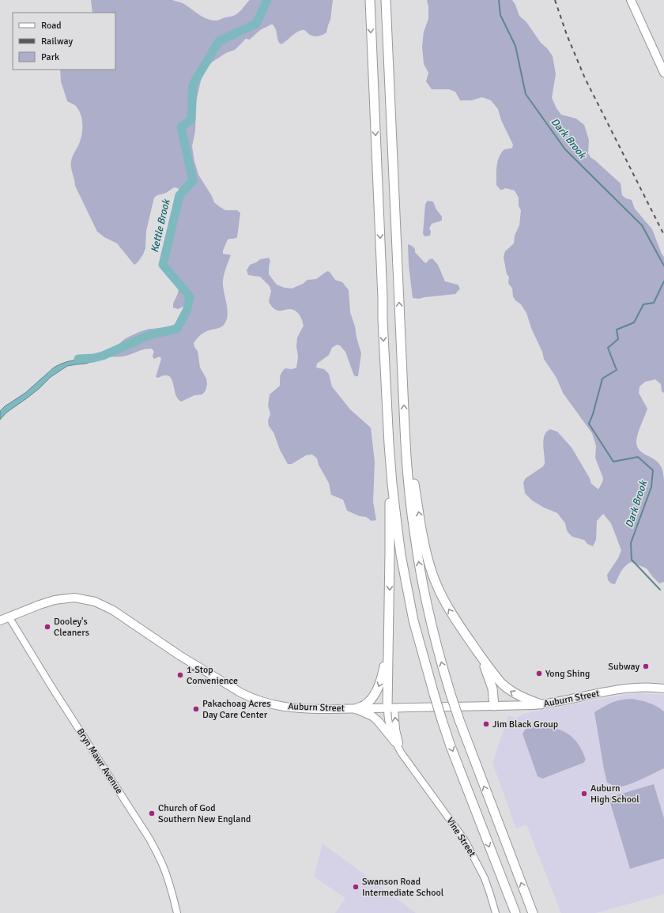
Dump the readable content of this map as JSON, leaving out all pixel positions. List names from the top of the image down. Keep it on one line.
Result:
{"streets":{"main road":["Auburn Street"],"street":["Bryn Mawr Avenue","Vine Street"]},"crossings":[["Auburn Street","Bryn Mawr Avenue"],["Auburn Street","Vine Street"]],"water":["Dark Brook","Kettle Brook"],"places":["Dooley's Cleaners","Subway","Yong Shing","1-Stop Convenience","Pakachoag Acres Day Care Center","Jim Black Group","Auburn High School","Church of God Southern New England","Swanson Road Intermediate School"],"legend":["Road","Railway","Park"]}
